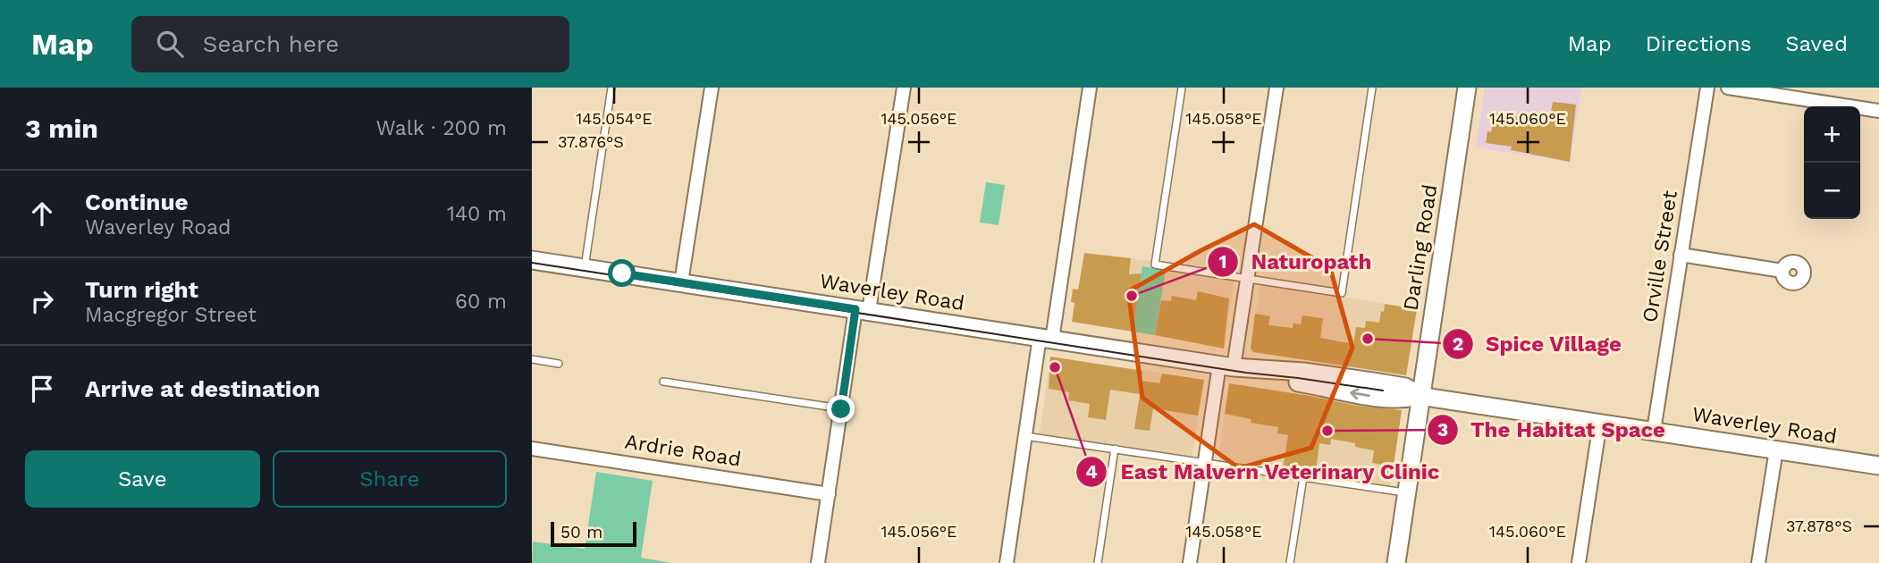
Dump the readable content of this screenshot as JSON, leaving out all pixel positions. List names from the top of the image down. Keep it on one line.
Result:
{"streets":{"main road":["Darling Road","Waverley Road"],"street":["Orville Street","Ardrie Road"]},"crossings":[["Darling Road","Waverley Road"],["Orville Street","Waverley Road"]],"places":["Naturopath","Spice Village","East Malvern Veterinary Clinic","The Habitat Space"],"scale_bar":"50 m","page":{"header":"Map","search":"Search here","nav":["Map","Directions","Saved"],"heading":["3 min","Walk · 200 m"],"map_buttons":["+","−"],"list":[["Continue","Waverley Road","140 m"],["Turn right","Macgregor Street","60 m"],"Arrive at destination"],"buttons":["Save","Share"],"scale":"50 m"},"coordinates":["145.054°E","145.056°E","145.058°E","145.060°E","37.876°S","37.878°S"]}
